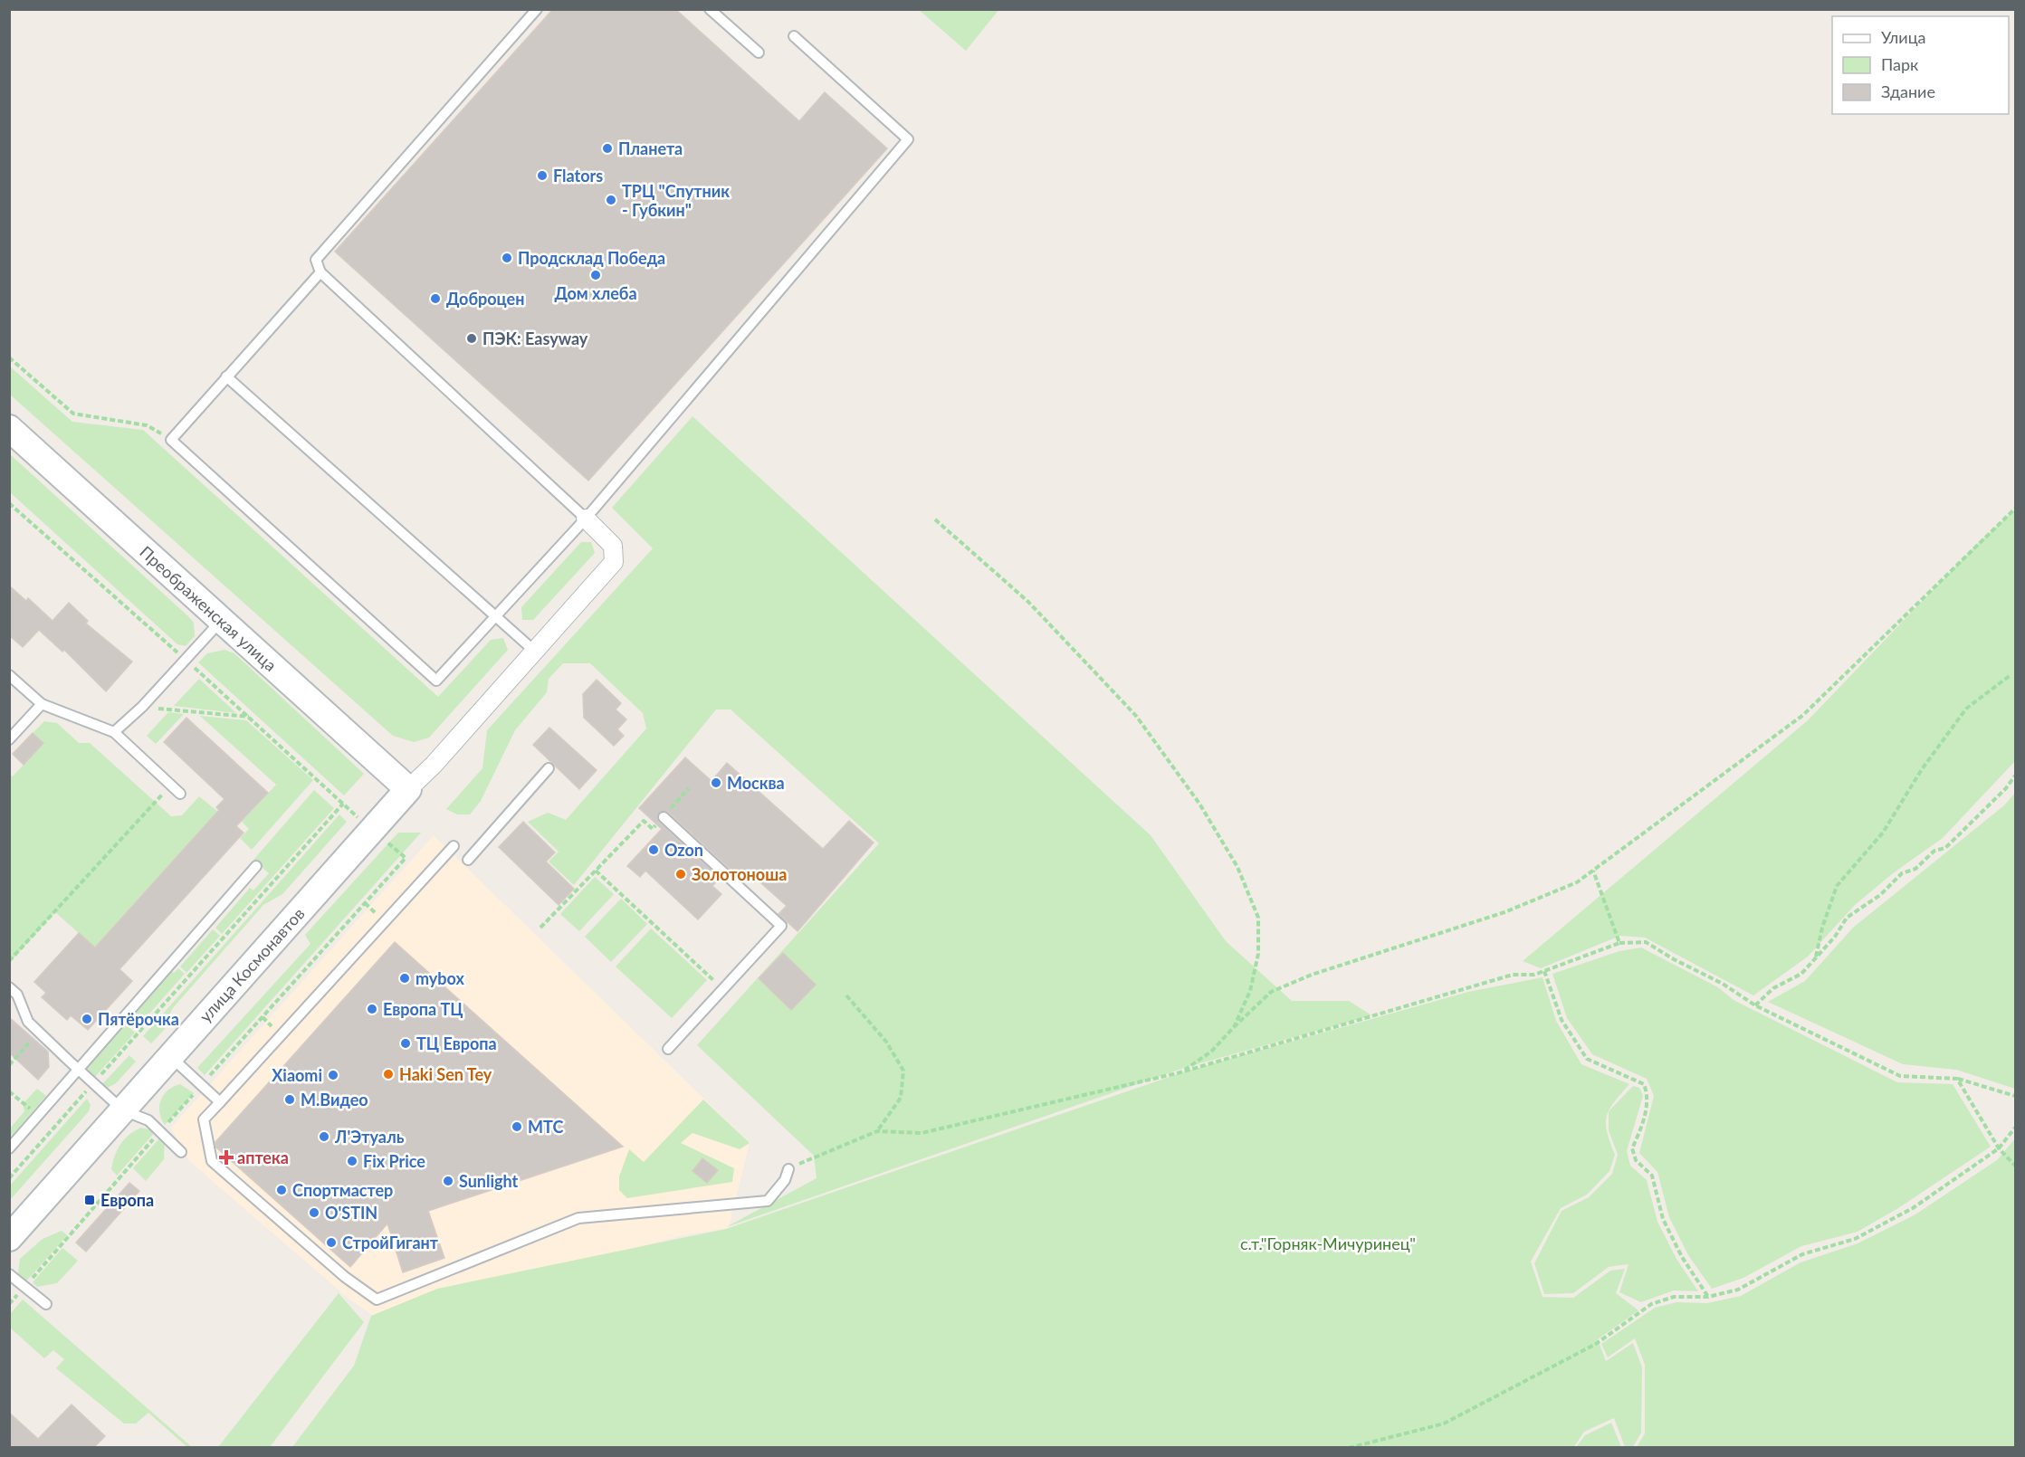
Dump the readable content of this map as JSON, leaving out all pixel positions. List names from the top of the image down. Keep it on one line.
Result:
{"streets":{"main road":["Преображенская улица","улица Космонавтов"]},"crossings":[["Преображенская улица","улица Космонавтов"]],"parks":["с.т.\"Горняк-Мичуринец\""],"places":{"other":["Планета","Flators","ТРЦ \"Спутник - Губкин\"","Продсклад Победа","Дом хлеба","Доброцен","ПЭК: Easyway","Москва","Ozon","Золотоноша","mybox","Европа ТЦ","Пятёрочка","ТЦ Европа","Haki Sen Tey","Xiaomi","М.Видео","МТС","Л'Этуаль","Fix Price","Sunlight","Спортмастер","O'STIN","СтройГигант"],"health":["аптека"],"transit":["Европа"]},"legend":["Улица","Парк","Здание"]}
